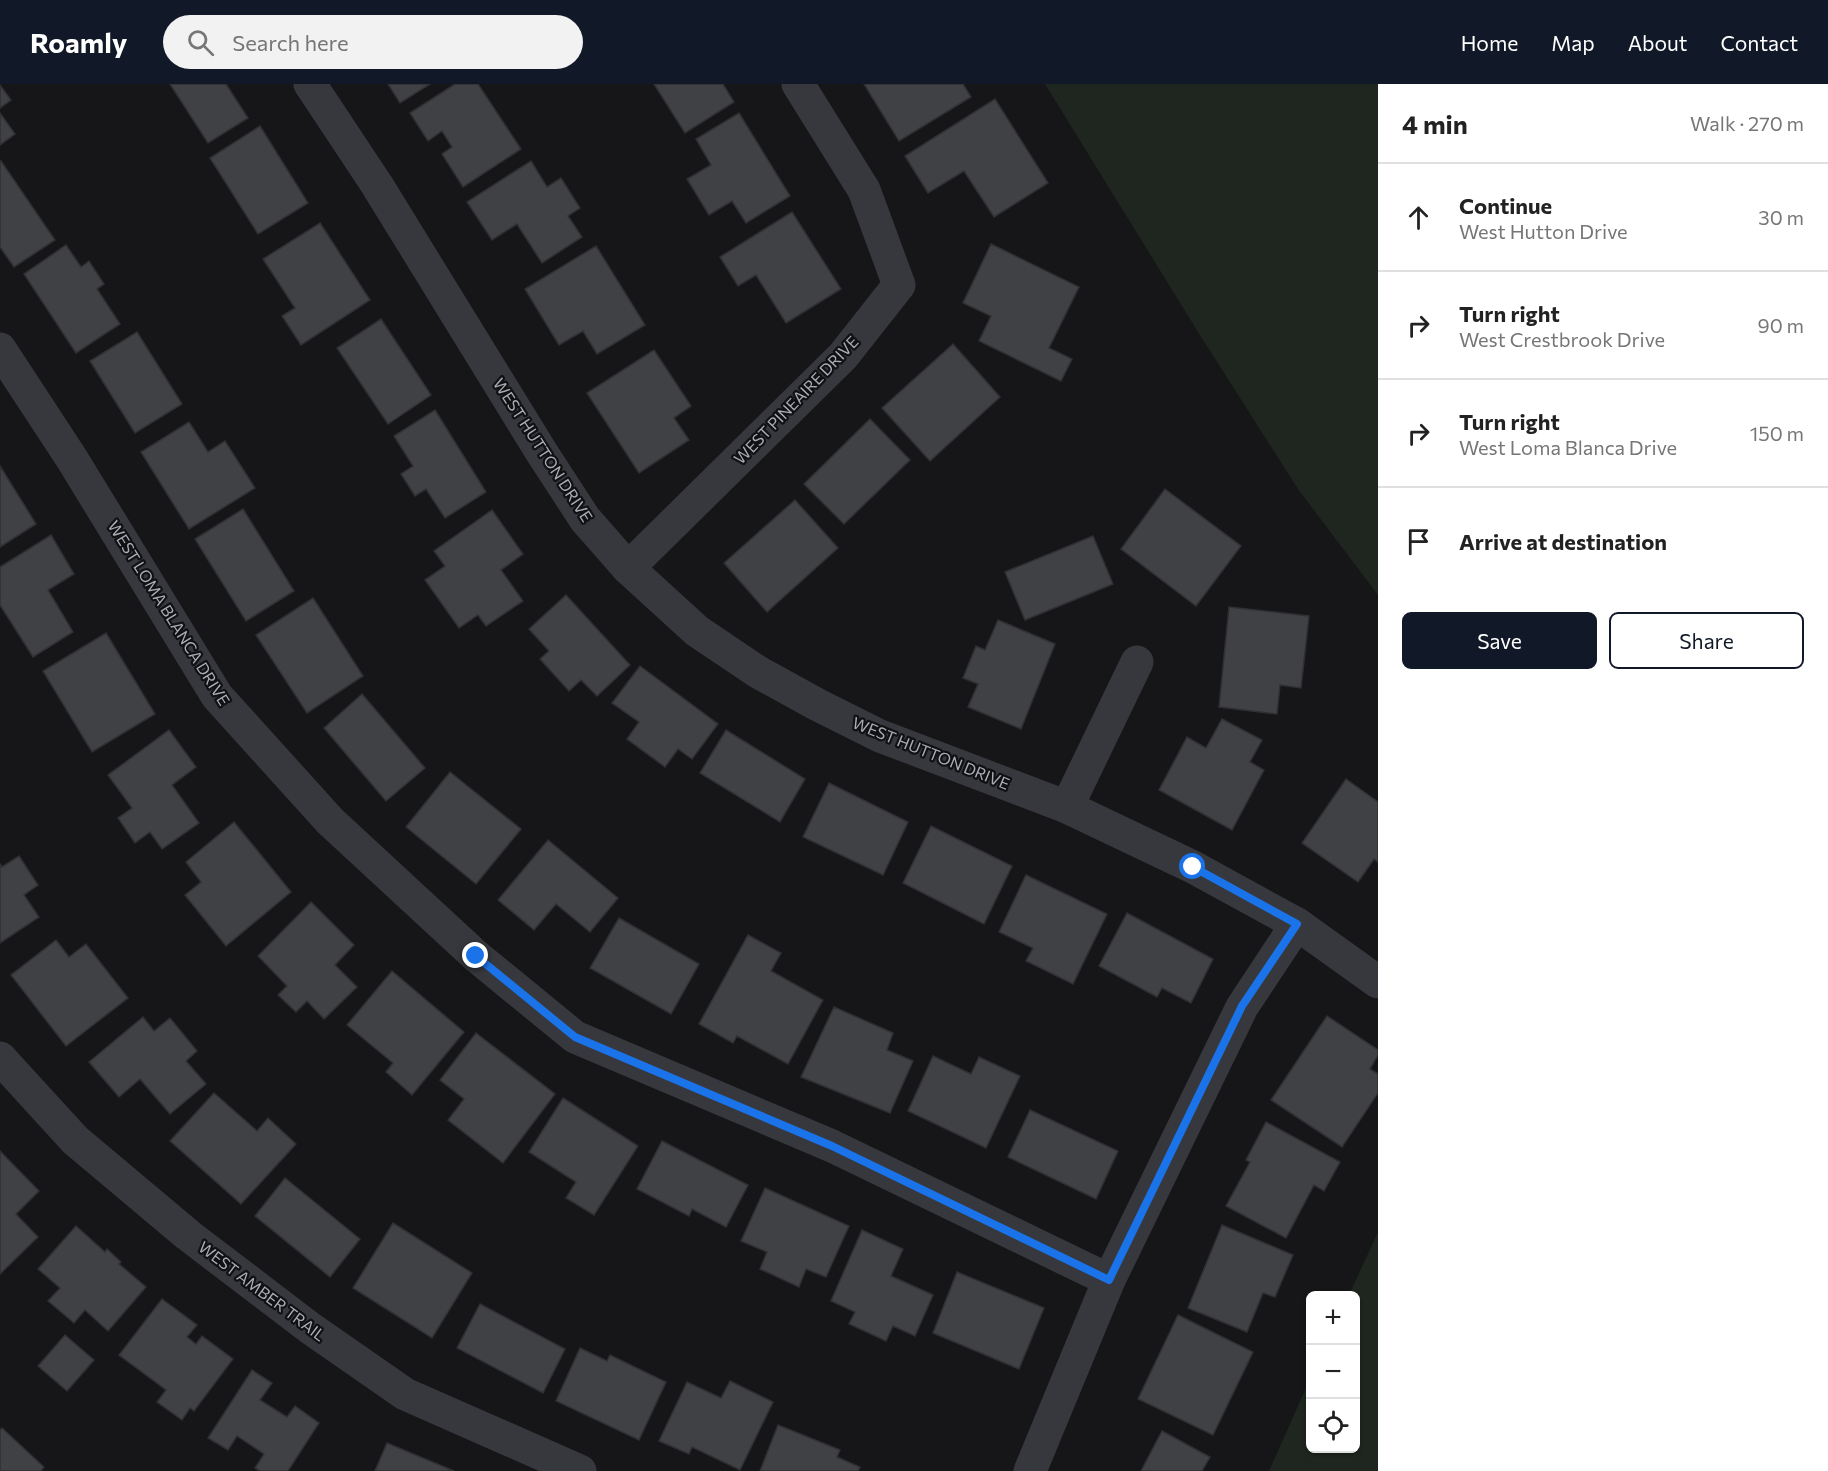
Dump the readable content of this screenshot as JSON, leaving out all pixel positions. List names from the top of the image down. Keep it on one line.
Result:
{"streets":{"street":["WEST PINEAIRE DRIVE","WEST HUTTON DRIVE","WEST LOMA BLANCA DRIVE","WEST AMBER TRAIL"]},"crossings":[["WEST PINEAIRE DRIVE","WEST HUTTON DRIVE"]],"page":{"header":"Roamly","search":"Search here","nav":["Home","Map","About","Contact"],"heading":["4 min","Walk · 270 m"],"list":[["Continue","West Hutton Drive","30 m"],["Turn right","West Crestbrook Drive","90 m"],["Turn right","West Loma Blanca Drive","150 m"],"Arrive at destination"],"buttons":["Save","Share"],"map_buttons":["+","−"]}}
